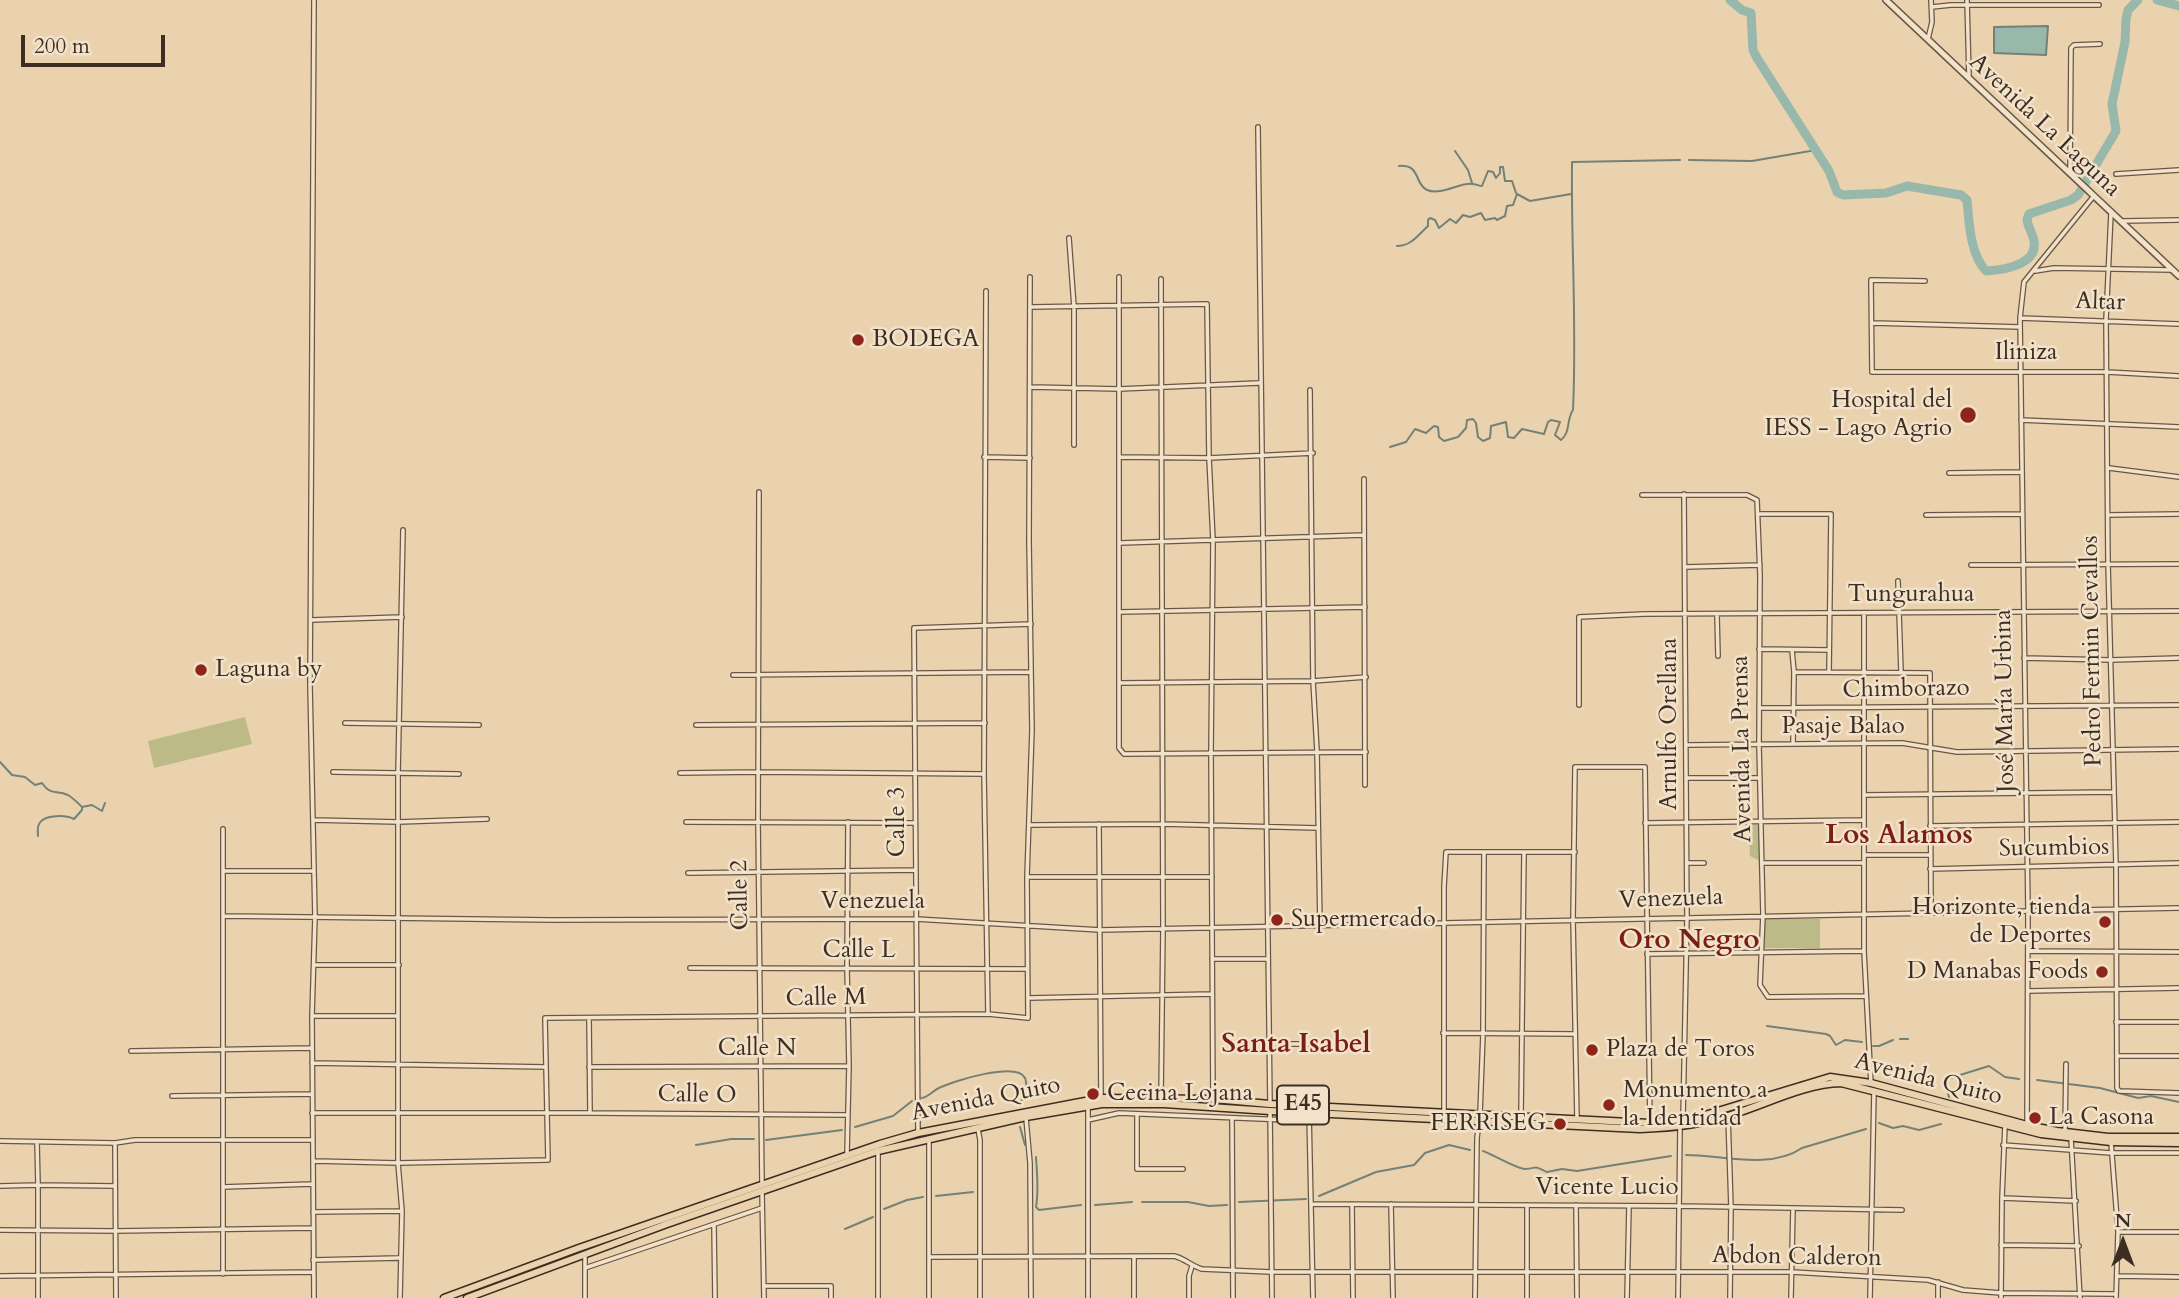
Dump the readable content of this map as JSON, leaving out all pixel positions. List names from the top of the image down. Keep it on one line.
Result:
{"streets":{"highway":["Avenida Quito","E45"],"street":["Avenida La Laguna","Altar","Iliniza","Tungurahua","Pedro Fermin Cevallos","Chimborazo","José María Urbina","Arnulfo Orellana","Pasaje Balao","Avenida La Prensa","Calle 3","Sucumbios","Calle 2","Venezuela","Calle L","Calle M","Calle N","Calle O","Vicente Lucio","Abdon Calderon"]},"crossings":[["Avenida La Laguna","Pedro Fermin Cevallos"],["Altar","Pedro Fermin Cevallos"],["Altar","José María Urbina"],["Iliniza","Pedro Fermin Cevallos"],["Iliniza","José María Urbina"],["Tungurahua","Pedro Fermin Cevallos"],["Tungurahua","José María Urbina"],["Tungurahua","Arnulfo Orellana"],["Tungurahua","Avenida La Prensa"],["Pedro Fermin Cevallos","Chimborazo"],["Pedro Fermin Cevallos","Pasaje Balao"],["Pedro Fermin Cevallos","Sucumbios"],["Pedro Fermin Cevallos","Venezuela"],["Chimborazo","José María Urbina"],["Chimborazo","Avenida La Prensa"],["José María Urbina","Pasaje Balao"],["José María Urbina","Sucumbios"],["José María Urbina","Venezuela"],["José María Urbina","Avenida Quito"],["Arnulfo Orellana","Pasaje Balao"],["Arnulfo Orellana","Avenida La Prensa"],["Arnulfo Orellana","Venezuela"],["Arnulfo Orellana","Avenida Quito"],["Arnulfo Orellana","Vicente Lucio"],["Arnulfo Orellana","Abdon Calderon"],["Pasaje Balao","Avenida La Prensa"],["Avenida La Prensa","Venezuela"],["Calle 3","Venezuela"],["Calle 3","Calle L"],["Calle 3","Calle M"],["Calle 3","Avenida Quito"],["Calle 2","Venezuela"],["Calle 2","Calle L"],["Calle 2","Calle M"],["Calle 2","Calle N"],["Calle 2","Avenida Quito"],["Calle 2","Calle O"]],"districts":["Los Alamos","Oro Negro","Santa Isabel"],"places":["BODEGA","Hospital del IESS - Lago Agrio","Laguna by","Supermercado","Horizonte, tienda de Deportes","D Manabas Foods","Plaza de Toros","Cecina Lojana","Monumento a la Identidad","La Casona","FERRISEG"],"scale_bar":"200 m","north":"top"}
